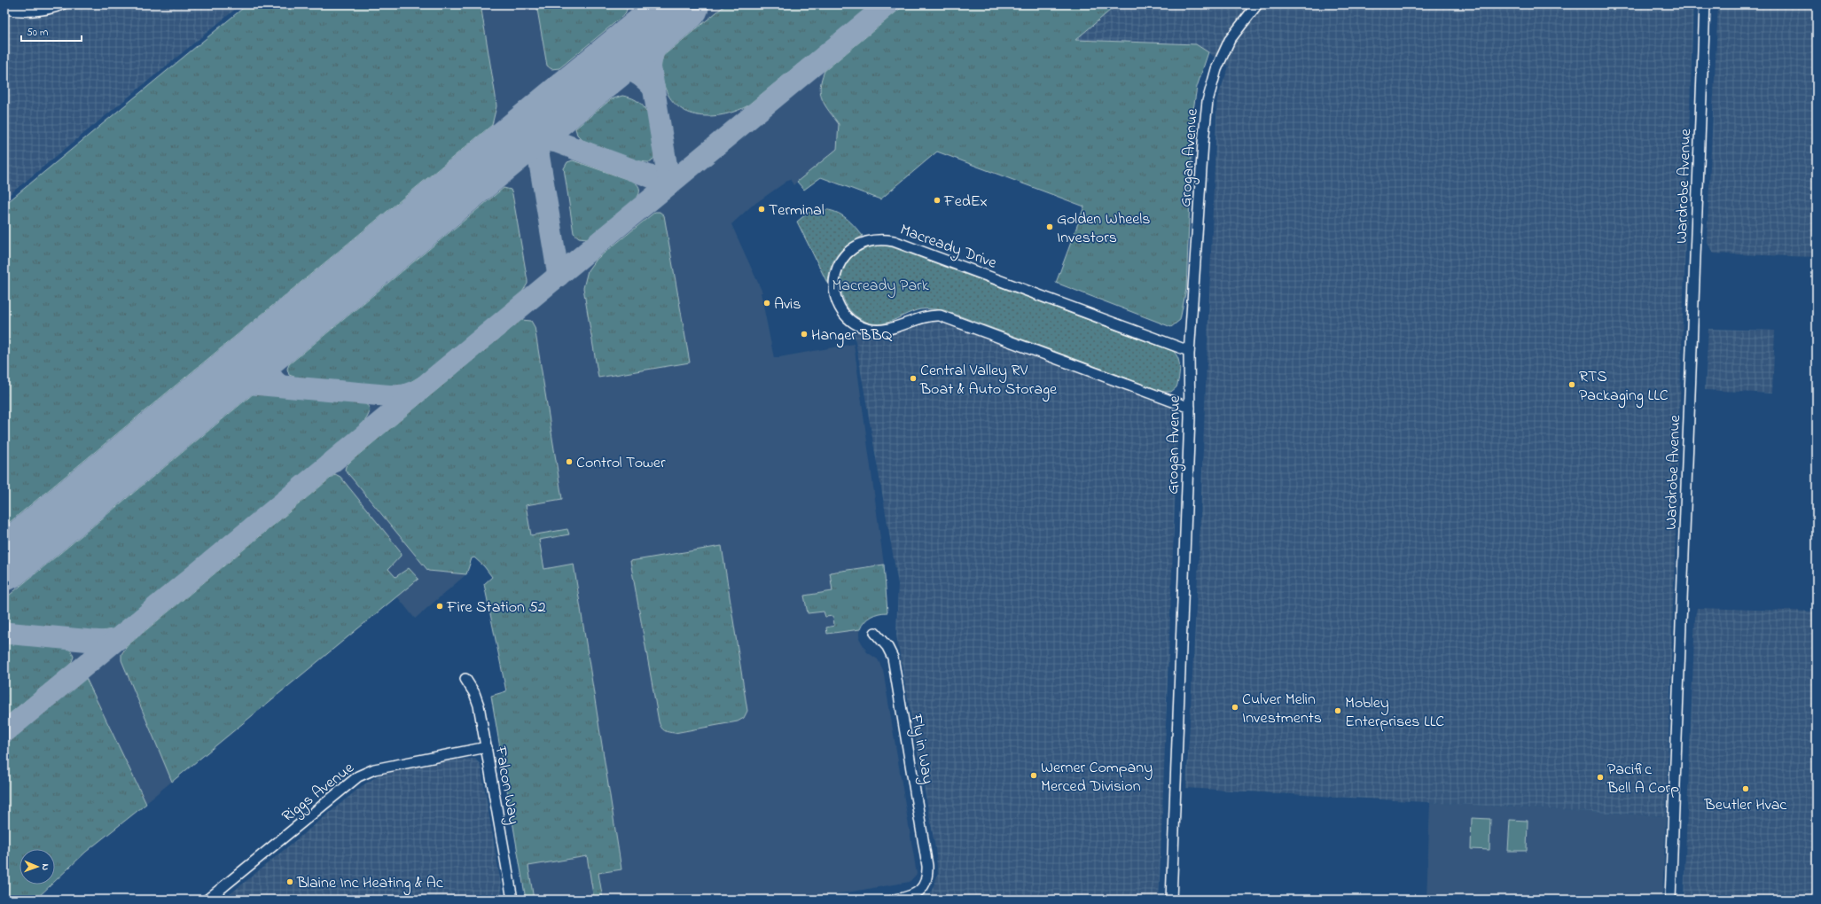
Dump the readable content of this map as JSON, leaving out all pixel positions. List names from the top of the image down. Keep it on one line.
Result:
{"streets":{"street":["Grogan Avenue","Wardrobe Avenue","Macready Drive","Fly in Way","Falcon Way","Riggs Avenue"]},"crossings":[["Grogan Avenue","Macready Drive"],["Falcon Way","Riggs Avenue"]],"parks":["Macready Park"],"places":["FedEx","Terminal","Golden Wheels Investors","Avis","Hanger BBQ","Central Valley RV Boat & Auto Storage","RTS Packaging LLC","Control Tower","Fire Station 52","Culver Melin Investments","Mobley Enterprises LLC","Werner Company Merced Division","Pacific Bell A Corp","Beutler Hvac","Blaine Inc Heating & Ac"],"scale_bar":"50 m","north":"right"}
